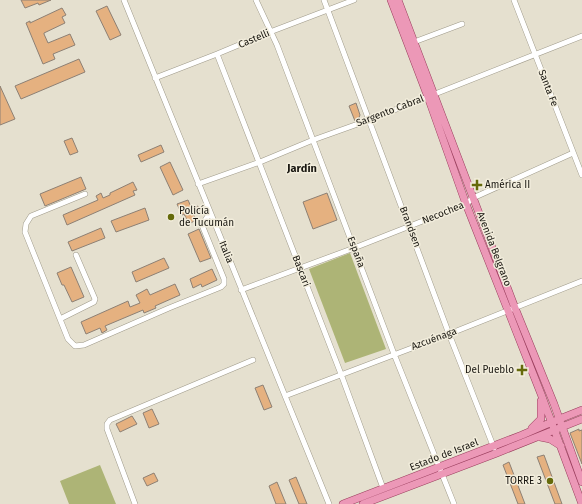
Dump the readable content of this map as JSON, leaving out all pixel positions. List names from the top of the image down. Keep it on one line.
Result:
{"streets":{"main road":["Avenida Belgrano","Estado de Israel"],"street":["Castelli","Santa Fe","Sargento Cabral","Necochea","Brandsen","Italia","España","Bascari","Azcuénaga"]},"crossings":[["Castelli","Brandsen"],["Castelli","Italia"],["Castelli","España"],["Castelli","Bascari"],["Santa Fe","Sargento Cabral"],["Santa Fe","Necochea"],["Sargento Cabral","Brandsen"],["Sargento Cabral","Avenida Belgrano"],["Sargento Cabral","Italia"],["Sargento Cabral","España"],["Sargento Cabral","Bascari"],["Necochea","Brandsen"],["Necochea","Avenida Belgrano"],["Necochea","Italia"],["Necochea","España"],["Necochea","Bascari"],["Brandsen","Azcuénaga"],["Brandsen","Estado de Israel"],["Avenida Belgrano","Azcuénaga"],["Avenida Belgrano","Estado de Israel"],["Italia","Azcuénaga"],["España","Azcuénaga"],["España","Estado de Israel"],["Bascari","Azcuénaga"],["Bascari","Estado de Israel"]],"districts":["Jardín"],"places":{"health":["América II","Del Pueblo"],"other":["Policía de Tucumán","TORRE 3"]}}
